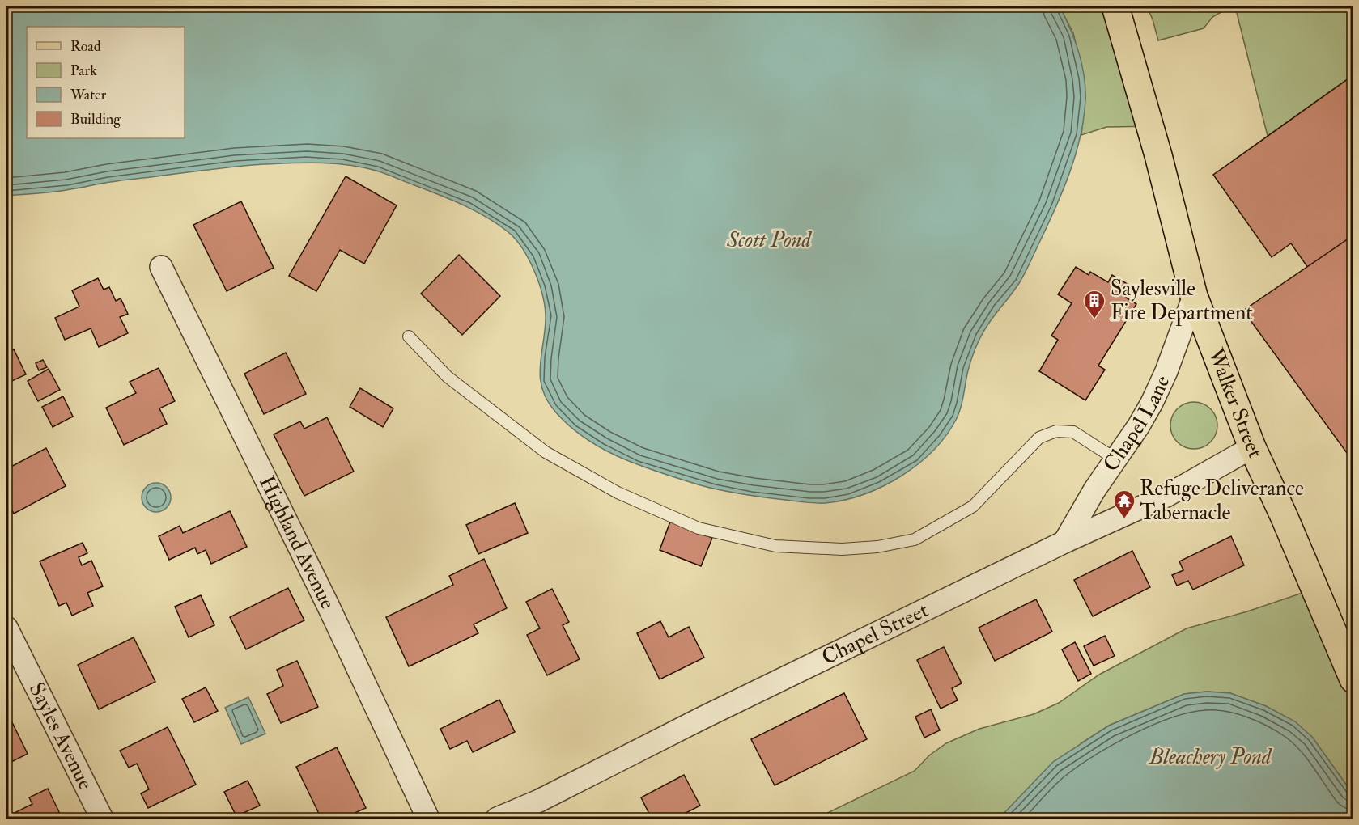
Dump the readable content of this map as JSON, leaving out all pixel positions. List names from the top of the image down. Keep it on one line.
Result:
{"streets":{"main road":["Walker Street"],"street":["Chapel Lane","Highland Avenue","Chapel Street","Sayles Avenue"]},"crossings":[["Walker Street","Chapel Lane"],["Walker Street","Chapel Street"],["Chapel Lane","Chapel Street"]],"water":["Scott Pond","Bleachery Pond"],"places":{"building":["Saylesville Fire Department"],"temple":["Refuge Deliverance Tabernacle"]},"legend":["Road","Park","Water","Building"]}
